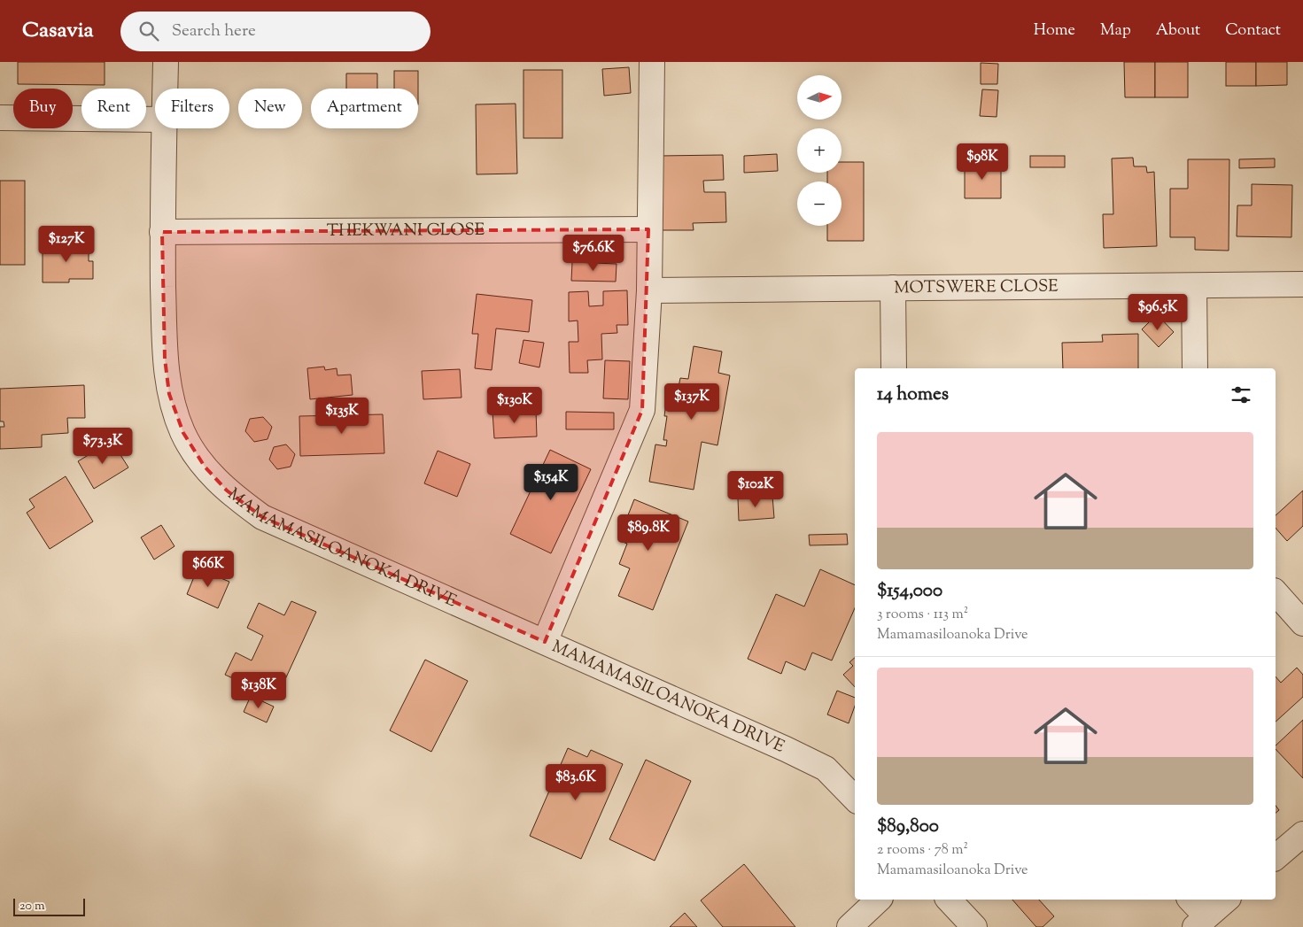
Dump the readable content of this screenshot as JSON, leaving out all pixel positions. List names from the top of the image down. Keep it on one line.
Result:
{"streets":{"street":["THEKWANI CLOSE","MOTSWERE CLOSE","MAMAMASILOANOKA DRIVE"]},"crossings":[["THEKWANI CLOSE","MAMAMASILOANOKA DRIVE"]],"scale_bar":"20 m","north":"right","page":{"header":"Casavia","search":"Search here","nav":["Home","Map","About","Contact"],"map_buttons":["+","−"],"chip":["Buy","Rent","Filters","New","Apartment"],"price":["$98K","$127K","$76.6K","$96.5K","$137K","$130K","$135K","$73.3K","$154K","$102K","$89.8K","$66K","$138K","$83.6K"],"heading":"14 homes","list":[{"name":"$154,000","note":"3 rooms · 113 m² · Mamamasiloanoka Drive"},{"name":"$89,800","note":"2 rooms · 78 m² · Mamamasiloanoka Drive"}],"scale":"20 m"}}
